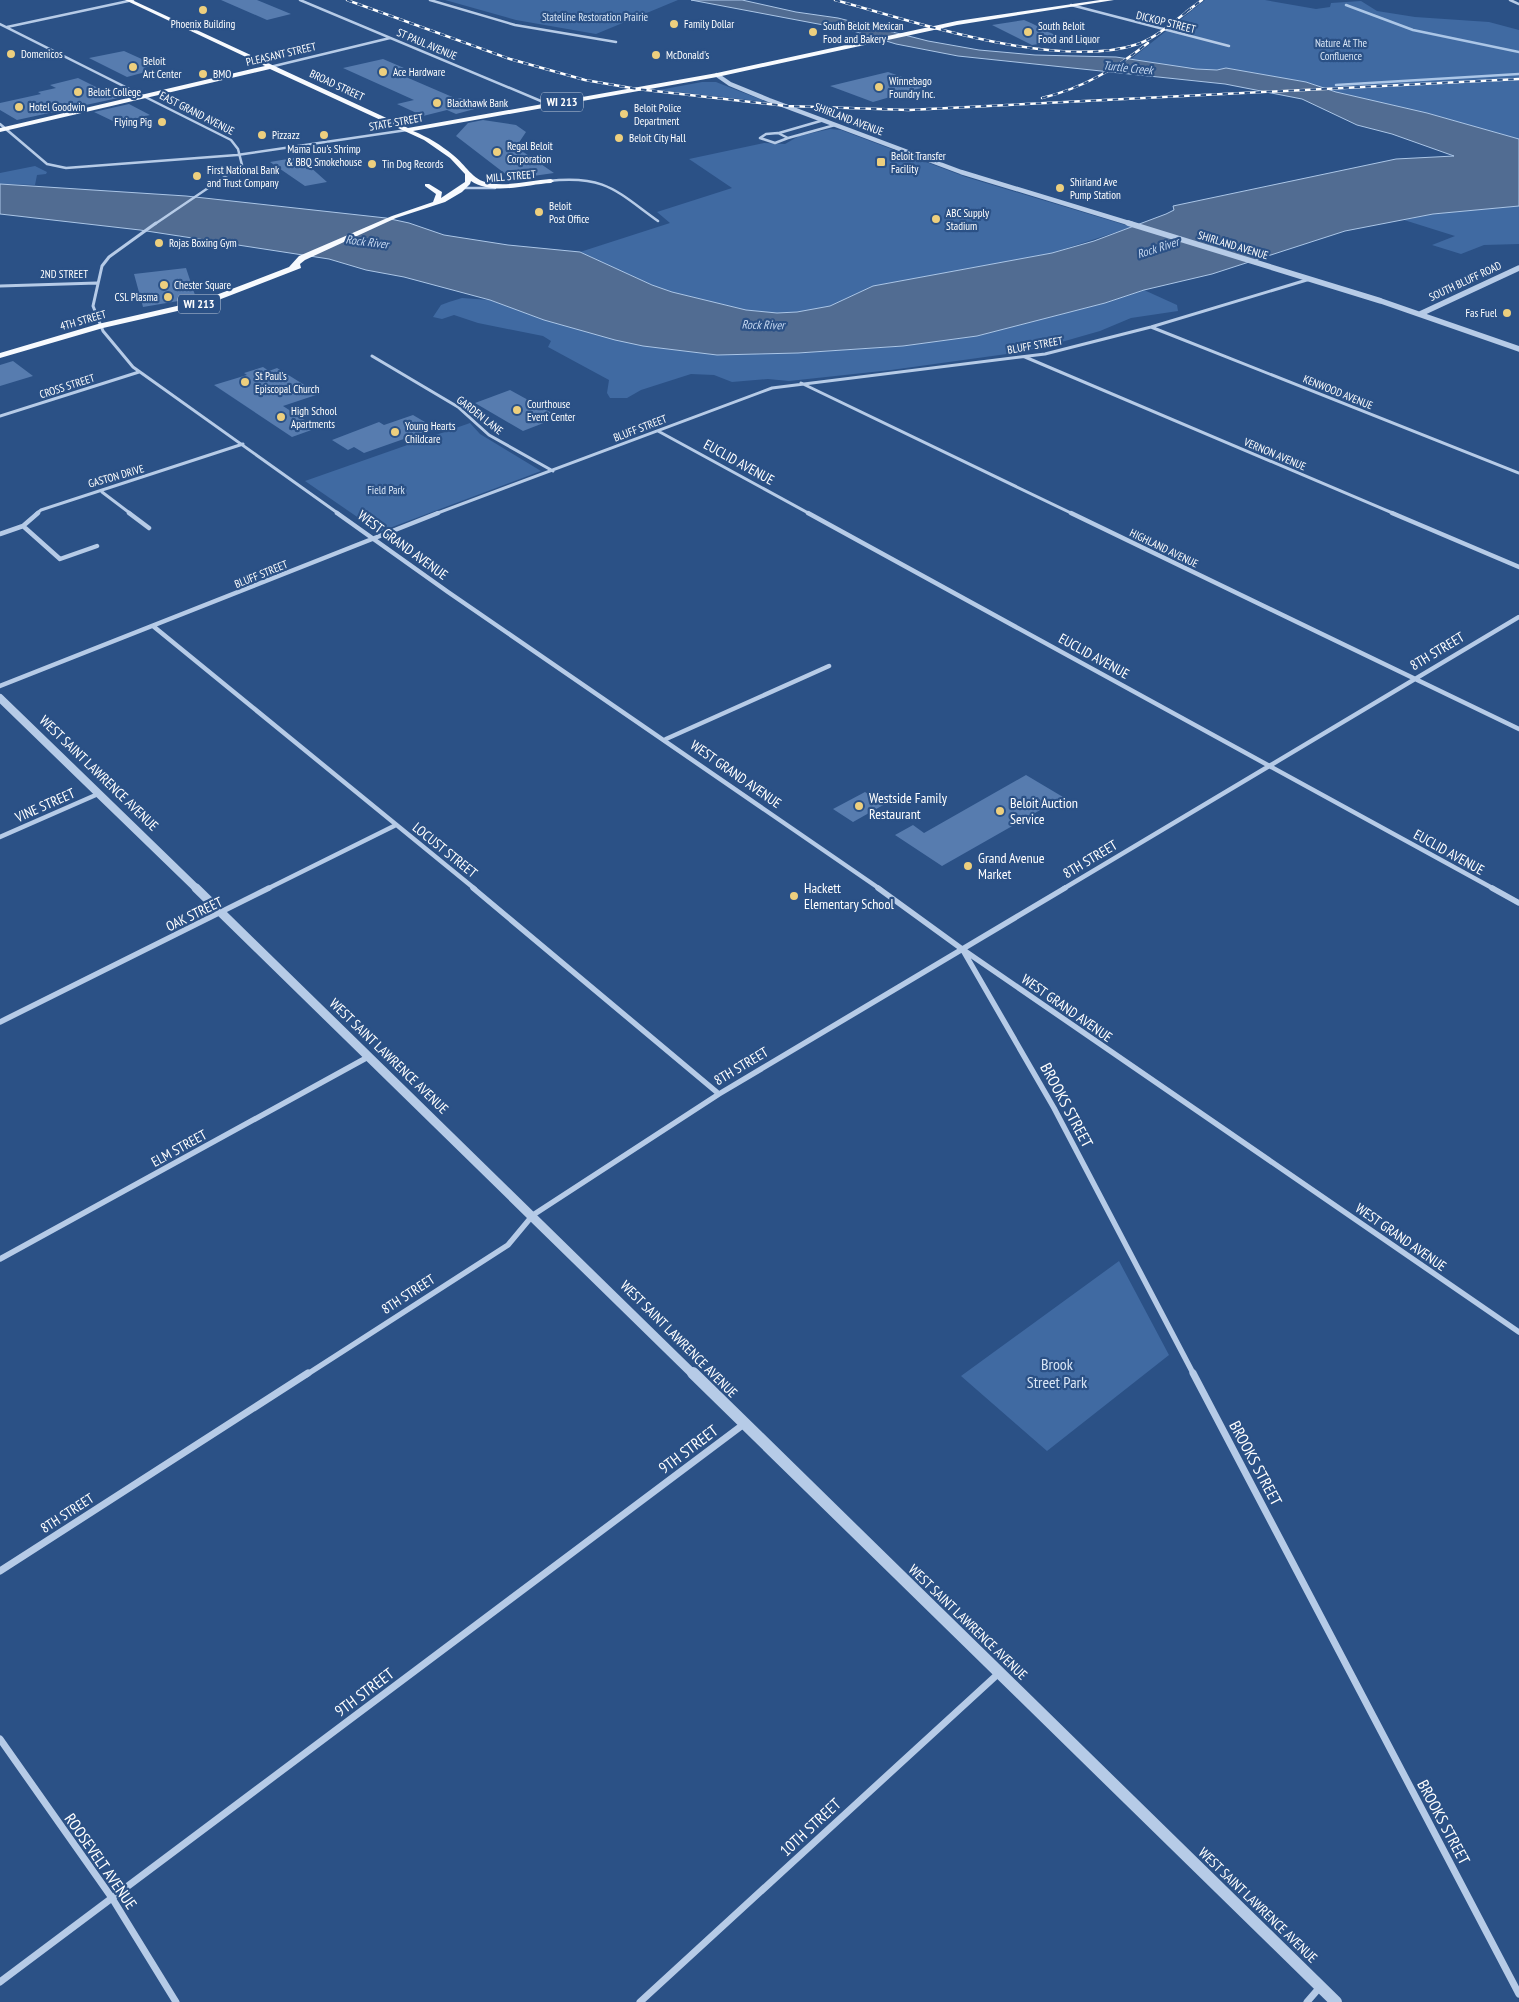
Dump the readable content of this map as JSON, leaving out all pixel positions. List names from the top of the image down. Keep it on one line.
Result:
{"streets":{"main road":["PLEASANT STREET","BROAD STREET","WI 213","STATE STREET","4TH STREET"],"street":["DICKOP STREET","ST PAUL AVENUE","EAST GRAND AVENUE","SHIRLAND AVENUE","MILL STREET","2ND STREET","SOUTH BLUFF ROAD","BLUFF STREET","CROSS STREET","KENWOOD AVENUE","GARDEN LANE","VERNON AVENUE","EUCLID AVENUE","GASTON DRIVE","WEST GRAND AVENUE","HIGHLAND AVENUE","8TH STREET","WEST SAINT LAWRENCE AVENUE","VINE STREET","LOCUST STREET","OAK STREET","BROOKS STREET","ELM STREET","9TH STREET","10TH STREET","ROOSEVELT AVENUE"]},"crossings":[["DICKOP STREET","STATE STREET"],["ST PAUL AVENUE","PLEASANT STREET"],["ST PAUL AVENUE","STATE STREET"],["PLEASANT STREET","BROAD STREET"],["PLEASANT STREET","EAST GRAND AVENUE"],["PLEASANT STREET","STATE STREET"],["BROAD STREET","STATE STREET"],["WI 213","MILL STREET"],["WI 213","4TH STREET"],["EAST GRAND AVENUE","STATE STREET"],["EAST GRAND AVENUE","WEST GRAND AVENUE"],["SHIRLAND AVENUE","STATE STREET"],["SHIRLAND AVENUE","SOUTH BLUFF ROAD"],["SHIRLAND AVENUE","BLUFF STREET"],["STATE STREET","WEST GRAND AVENUE"],["2ND STREET","WEST GRAND AVENUE"],["4TH STREET","WEST GRAND AVENUE"],["BLUFF STREET","KENWOOD AVENUE"],["BLUFF STREET","GARDEN LANE"],["BLUFF STREET","VERNON AVENUE"],["BLUFF STREET","EUCLID AVENUE"],["BLUFF STREET","WEST GRAND AVENUE"],["BLUFF STREET","HIGHLAND AVENUE"],["BLUFF STREET","LOCUST STREET"],["CROSS STREET","WEST GRAND AVENUE"],["EUCLID AVENUE","8TH STREET"],["GASTON DRIVE","WEST GRAND AVENUE"],["WEST GRAND AVENUE","8TH STREET"],["WEST GRAND AVENUE","BROOKS STREET"],["HIGHLAND AVENUE","8TH STREET"],["8TH STREET","WEST SAINT LAWRENCE AVENUE"],["8TH STREET","LOCUST STREET"],["8TH STREET","BROOKS STREET"],["WEST SAINT LAWRENCE AVENUE","VINE STREET"],["WEST SAINT LAWRENCE AVENUE","OAK STREET"],["WEST SAINT LAWRENCE AVENUE","ELM STREET"],["WEST SAINT LAWRENCE AVENUE","9TH STREET"],["WEST SAINT LAWRENCE AVENUE","10TH STREET"],["LOCUST STREET","OAK STREET"],["9TH STREET","ROOSEVELT AVENUE"]],"water":["Turtle Creek","Rock River"],"parks":["Stateline Restoration Prairie","Nature At The Confluence","Field Park","Brook Street Park"],"places":{"other":["Phoenix Building","Family Dollar","South Beloit Mexican Food and Bakery","South Beloit Food and Liquor","Domenicos","McDonald's","Beloit Art Center","Ace Hardware","BMO","Winnebago Foundry Inc.","Beloit College","Blackhawk Bank","Hotel Goodwin","Beloit Police Department","Flying Pig","Pizzazz","Mama Lou's Shrimp & BBQ Smokehouse","Beloit City Hall","Regal Beloit Corporation","Tin Dog Records","First National Bank and Trust Company","Shirland Ave Pump Station","Beloit Post Office","ABC Supply Stadium","Rojas Boxing Gym","Chester Square","CSL Plasma","Fas Fuel","St Paul's Episcopal Church","Courthouse Event Center","High School Apartments","Young Hearts Childcare","Westside Family Restaurant","Beloit Auction Service","Grand Avenue Market","Hackett Elementary School"],"transit":["Beloit Transfer Facility"]}}
